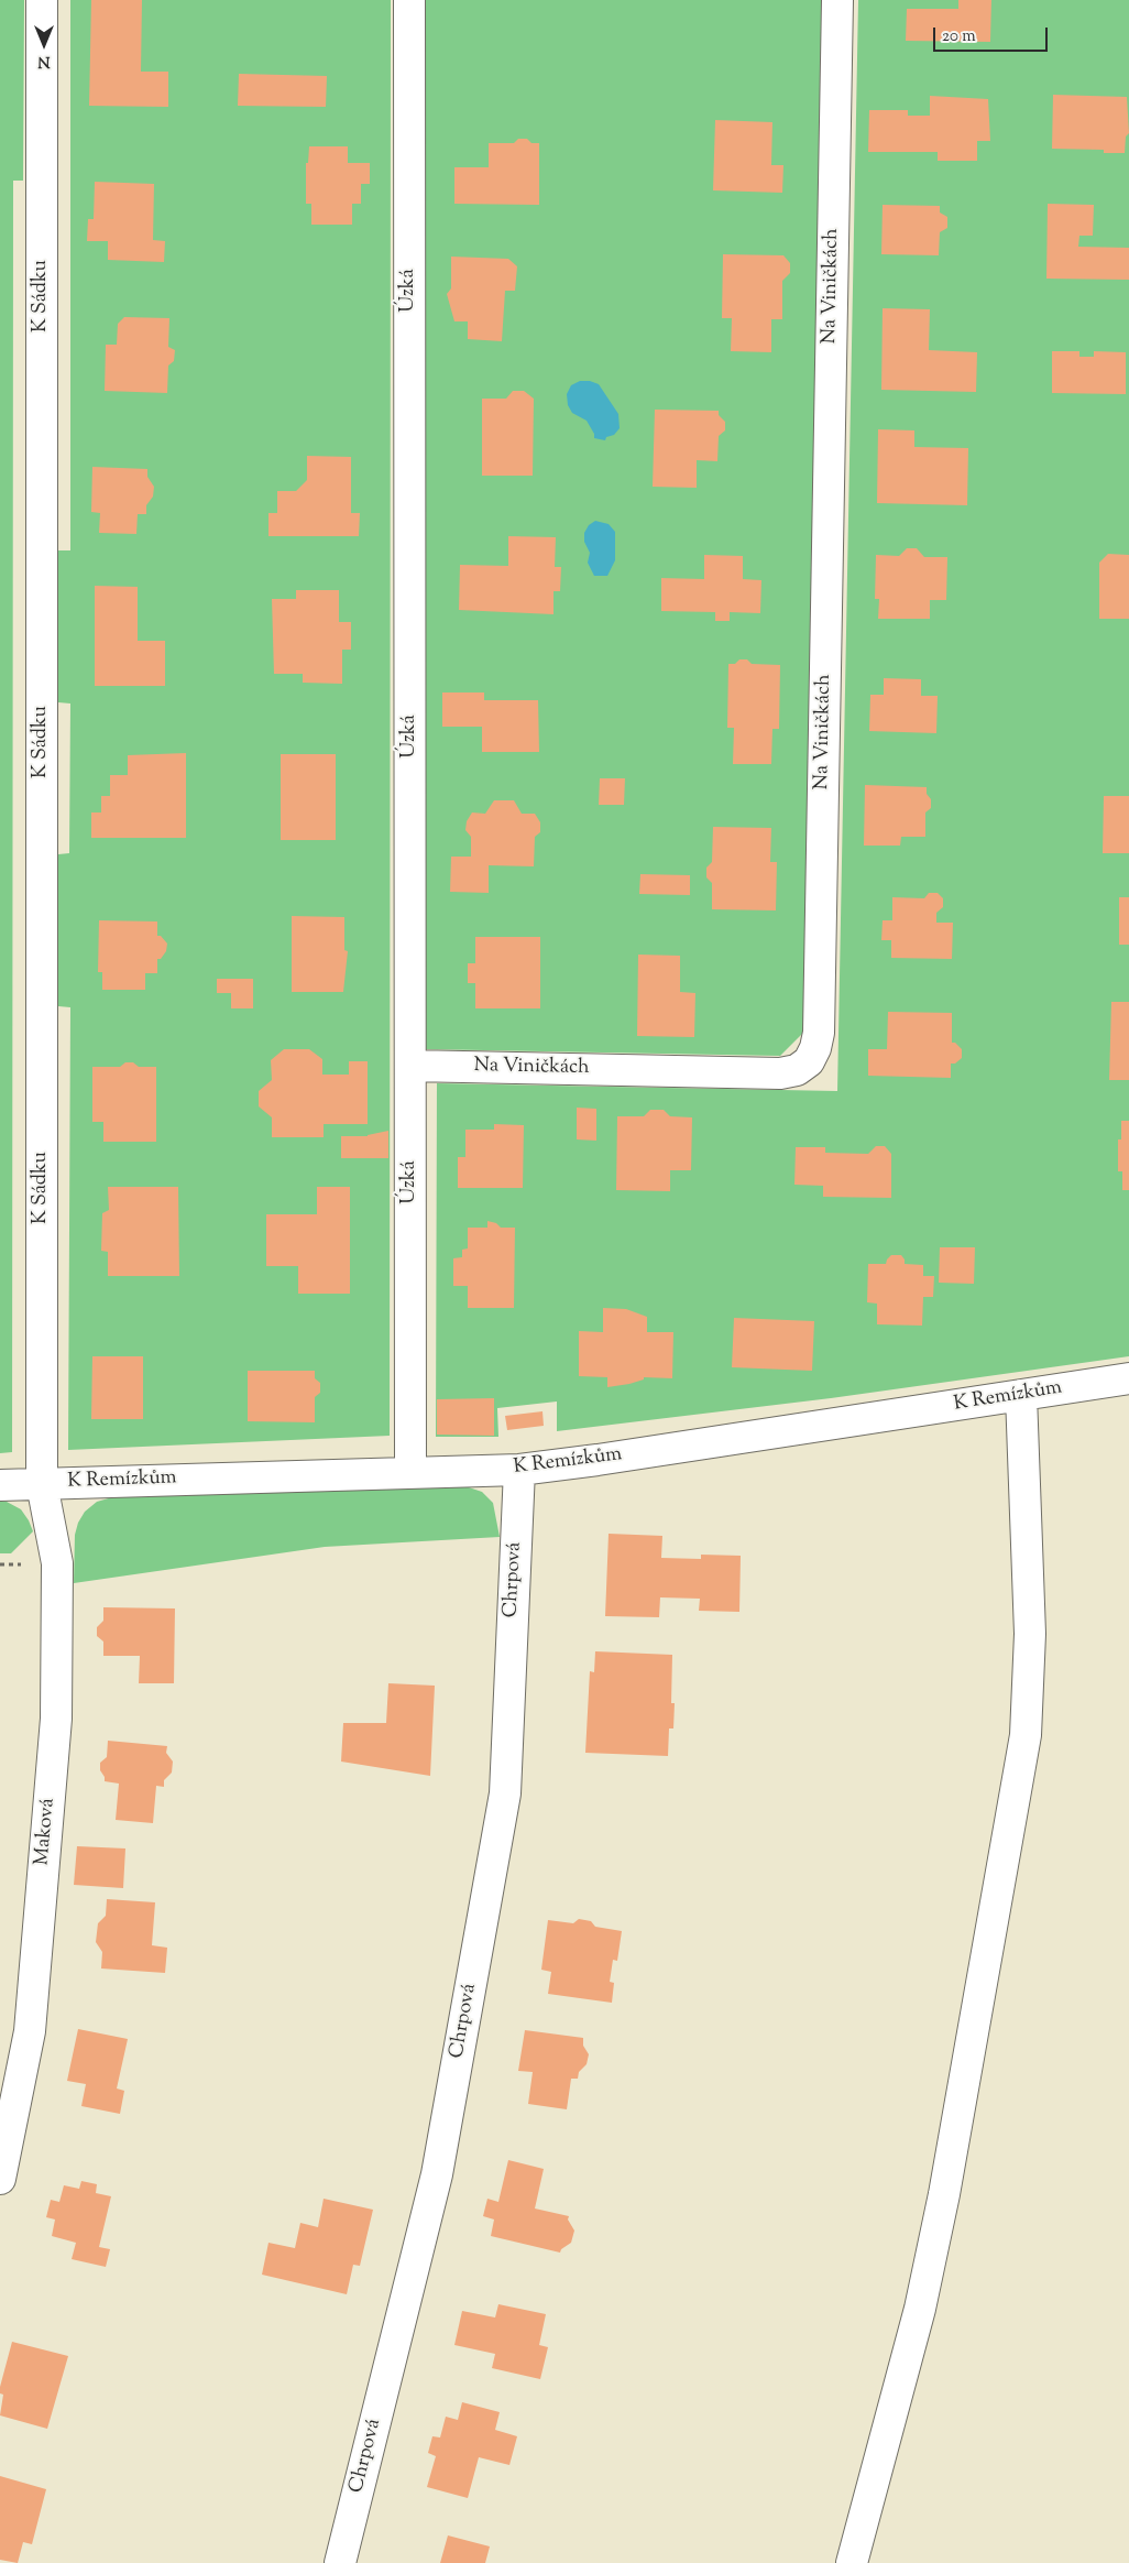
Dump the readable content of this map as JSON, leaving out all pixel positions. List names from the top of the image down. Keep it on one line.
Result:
{"streets":{"street":["Na Viničkách","Úzká","K Sádku","K Remízkům","Chrpová","Maková"]},"crossings":[["Na Viničkách","Úzká"],["Úzká","K Remízkům"],["K Sádku","K Remízkům"],["K Sádku","Maková"],["K Remízkům","Chrpová"],["K Remízkům","Maková"]],"scale_bar":"20 m","north":"bottom"}
